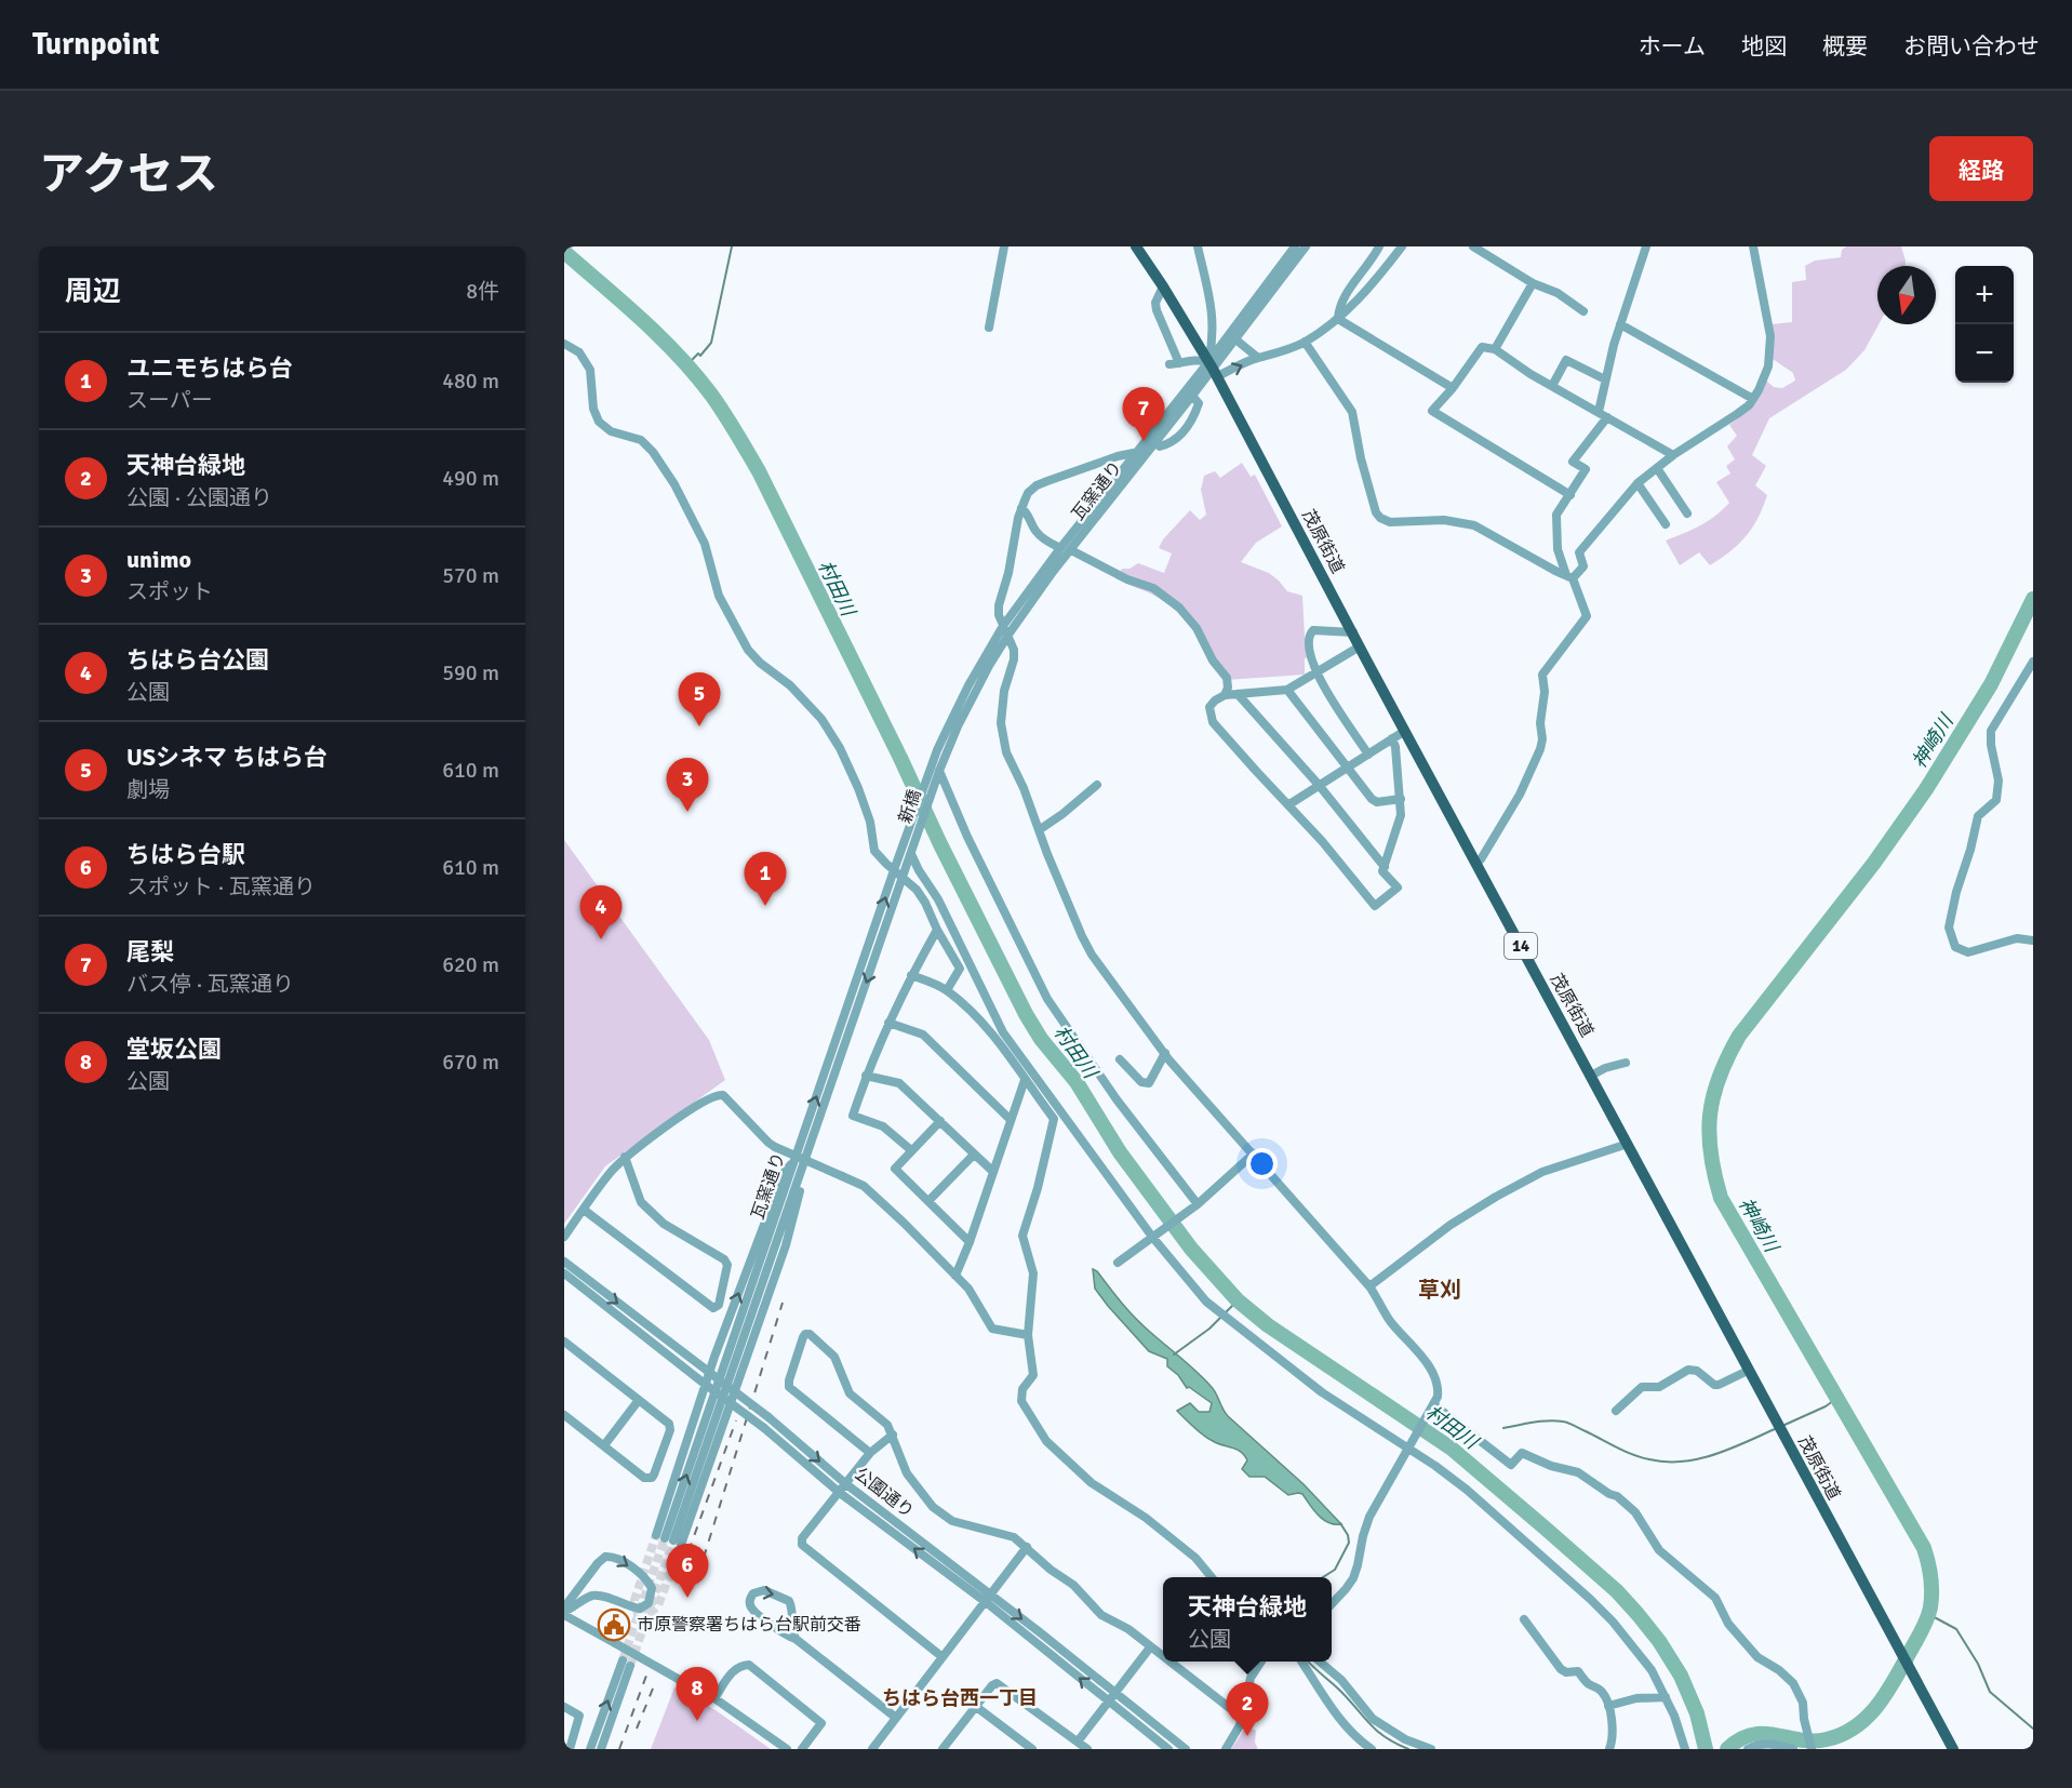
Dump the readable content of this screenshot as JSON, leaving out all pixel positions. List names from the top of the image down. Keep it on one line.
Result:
{"streets":{"main road":["茂原街道","14"],"street":["瓦窯通り","新橋","公園通り"]},"crossings":[["瓦窯通り","茂原街道"],["瓦窯通り","新橋"]],"districts":["草刈","ちはら台西一丁目"],"water":["村田川","神崎川"],"places":{"public building":["市原警察署ちはら台駅前交番"]},"north":"bottom","page":{"header":"Turnpoint","nav":["ホーム","地図","概要","お問い合わせ"],"title":"アクセス","buttons":"経路","heading":["周辺","8件"],"map_buttons":["+","−"],"list":[{"mark":"1","name":"ユニモちはら台","note":"スーパー","value":"480 m"},{"mark":"2","name":"天神台緑地","note":"公園 · 公園通り","value":"490 m"},{"mark":"3","name":"unimo","note":"スポット","value":"570 m"},{"mark":"4","name":"ちはら台公園","note":"公園","value":"590 m"},{"mark":"5","name":"USシネマ ちはら台","note":"劇場","value":"610 m"},{"mark":"6","name":"ちはら台駅","note":"スポット · 瓦窯通り","value":"610 m"},{"mark":"7","name":"尾梨","note":"バス停 · 瓦窯通り","value":"620 m"},{"mark":"8","name":"堂坂公園","note":"公園","value":"670 m"}],"pins":["7","5","3","1","4","6","8","2"],"popup":["天神台緑地","公園"]}}
